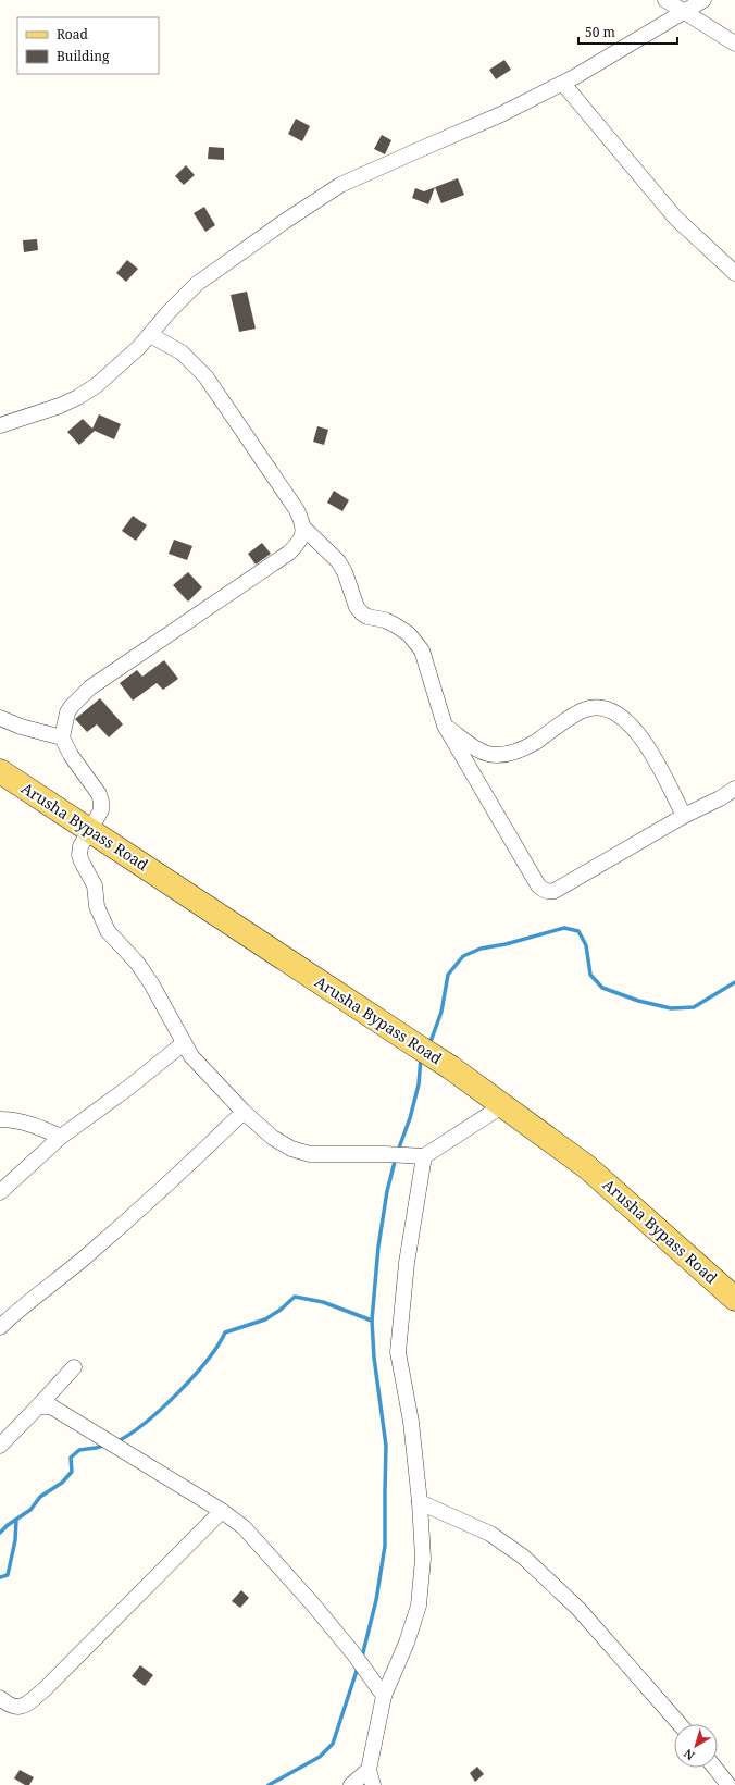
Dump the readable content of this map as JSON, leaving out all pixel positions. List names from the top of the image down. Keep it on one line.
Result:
{"streets":{"main road":["Arusha Bypass Road"]},"legend":["Road","Building"],"scale_bar":"50 m","north":"bottom left"}
